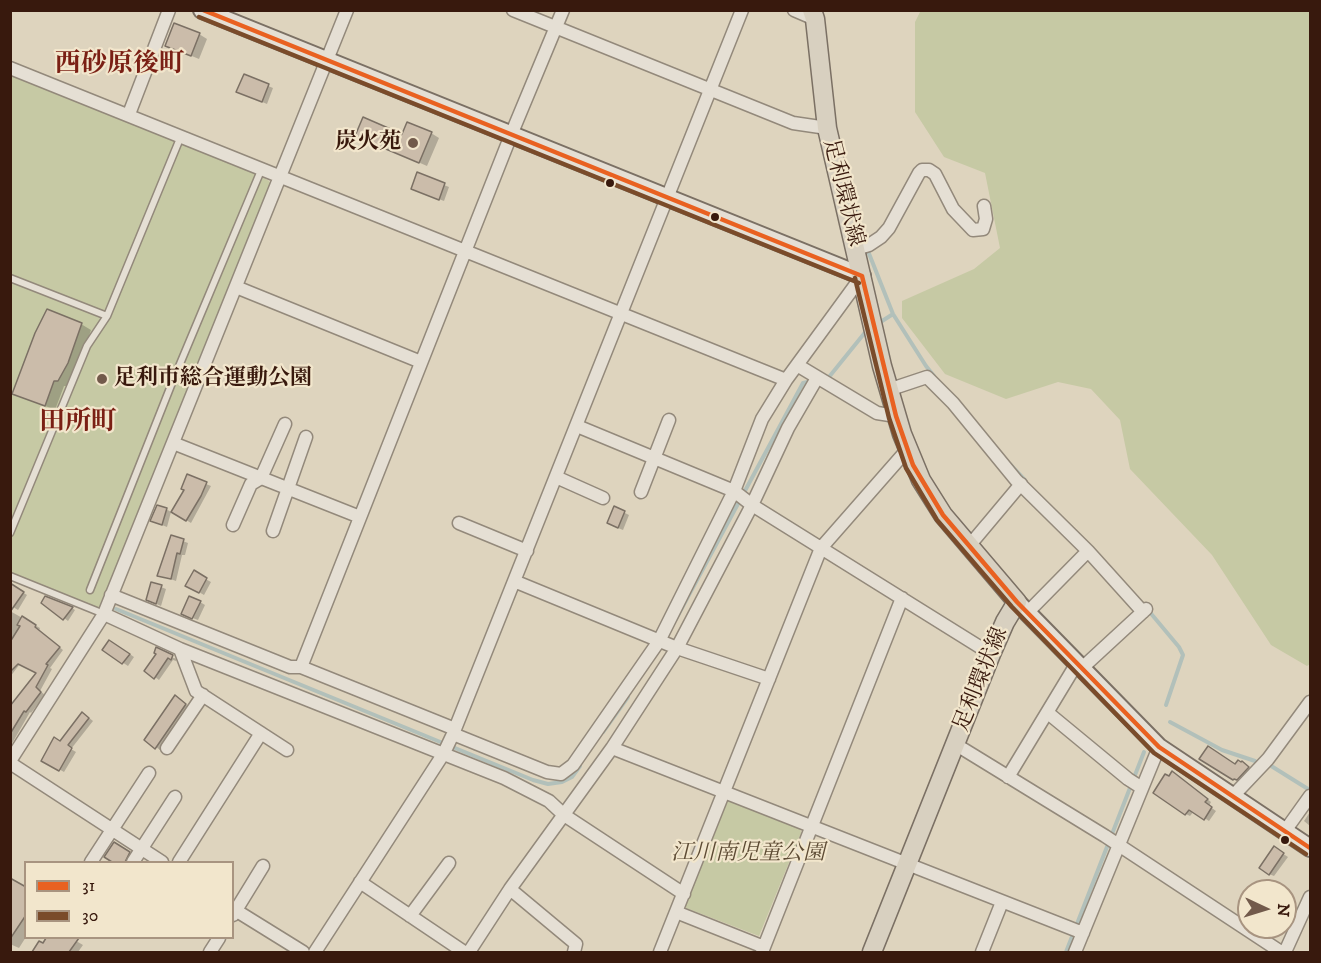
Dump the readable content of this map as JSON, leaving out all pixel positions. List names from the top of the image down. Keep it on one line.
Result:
{"streets":{"main road":["足利環状線"]},"districts":["西砂原後町","田所町"],"parks":["江川南児童公園"],"places":["炭火苑","足利市総合運動公園"],"lines":["transit line 31","transit line 30"],"legend":["31","30"],"north":"right"}
